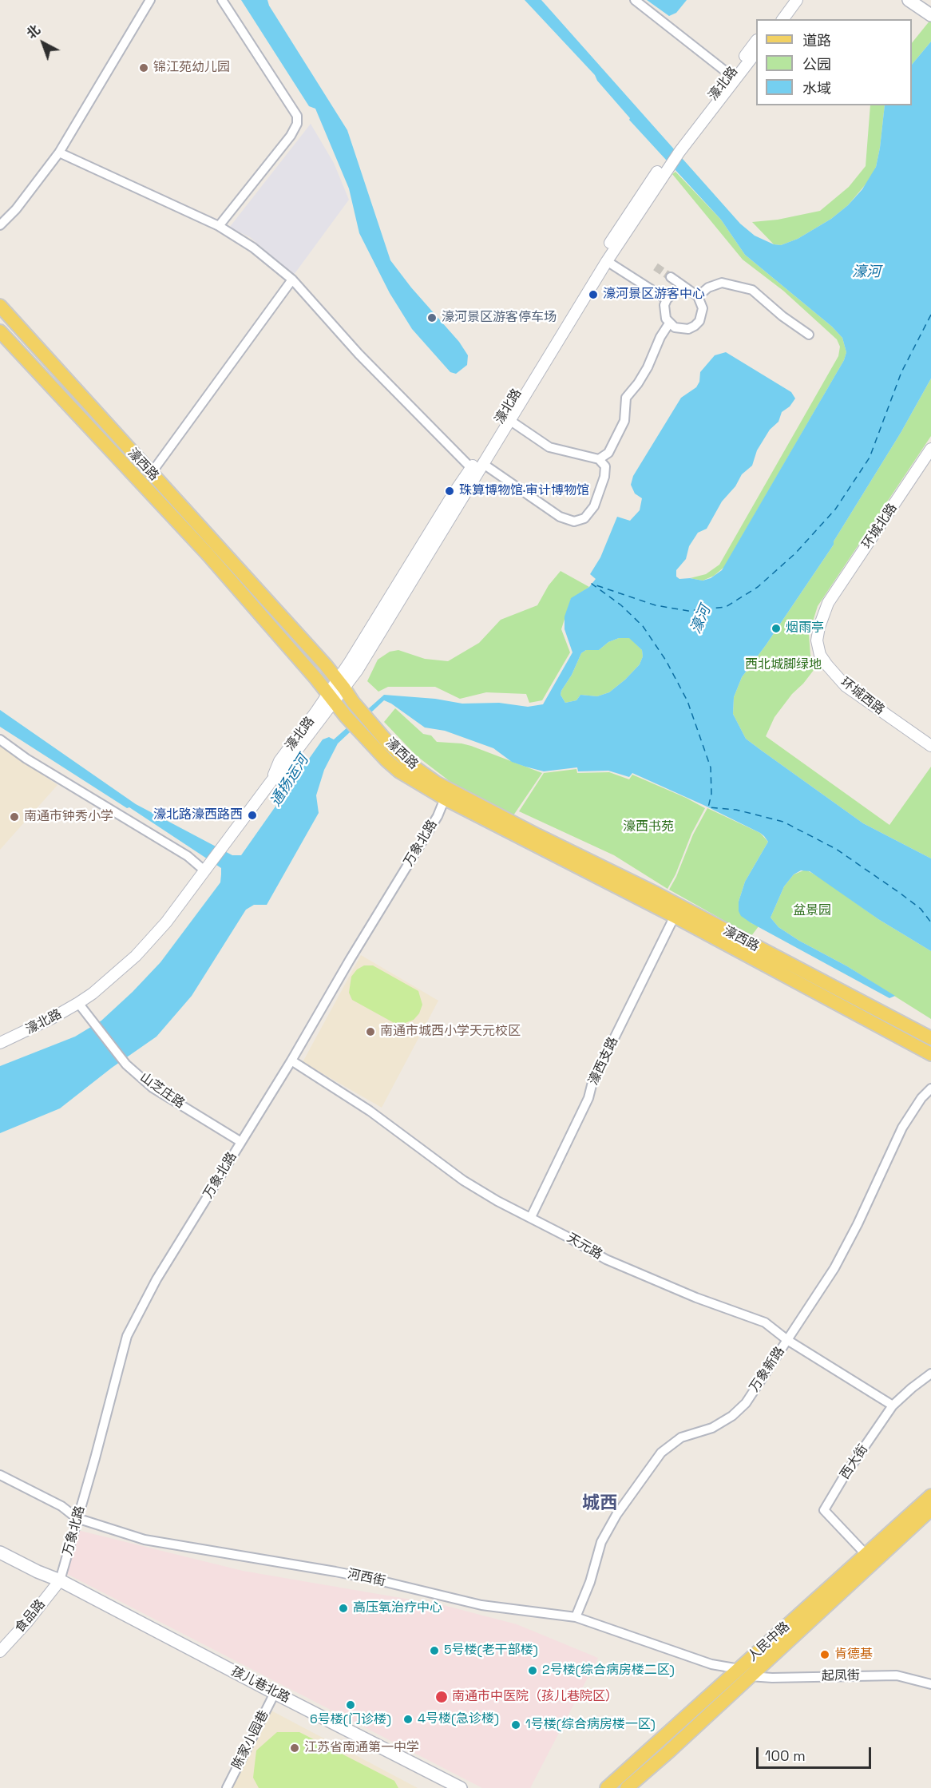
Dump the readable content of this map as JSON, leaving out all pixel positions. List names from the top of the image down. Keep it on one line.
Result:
{"streets":{"main road":["濠西路","人民中路","孩儿巷北路"],"street":["濠北路","环城北路","环城西路","万象北路","濠西支路","山芝庄路","天元路","万象新路","西大街","河西街","食品路","起凤街","陈家小园巷"]},"crossings":[["濠北路","濠西路"],["濠北路","山芝庄路"],["濠西路","万象北路"],["濠西路","濠西支路"],["环城北路","环城西路"],["万象北路","山芝庄路"],["万象北路","天元路"],["万象北路","河西街"],["万象北路","食品路"],["万象北路","孩儿巷北路"],["濠西支路","天元路"],["天元路","万象新路"],["天元路","西大街"],["万象新路","河西街"],["西大街","人民中路"],["河西街","人民中路"],["河西街","起凤街"],["食品路","孩儿巷北路"],["人民中路","起凤街"],["孩儿巷北路","陈家小园巷"]],"districts":["城西"],"water":["濠河","通扬运河"],"parks":["西北城脚绿地","濠西书苑","盆景园"],"places":["锦江苑幼儿园","濠河景区游客中心","濠河景区游客停车场","珠算博物馆·审计博物馆","烟雨亭","濠北路濠西路西","南通市钟秀小学","南通市城西小学天元校区","高压氧治疗中心","5号楼(老干部楼)","肯德基","2号楼(综合病房楼二区)","南通市中医院（孩儿巷院区）","6号楼(门诊楼)","4号楼(急诊楼)","1号楼(综合病房楼一区)","江苏省南通第一中学"],"legend":["道路","公园","水域"],"scale_bar":"100 m","north":"top left"}
